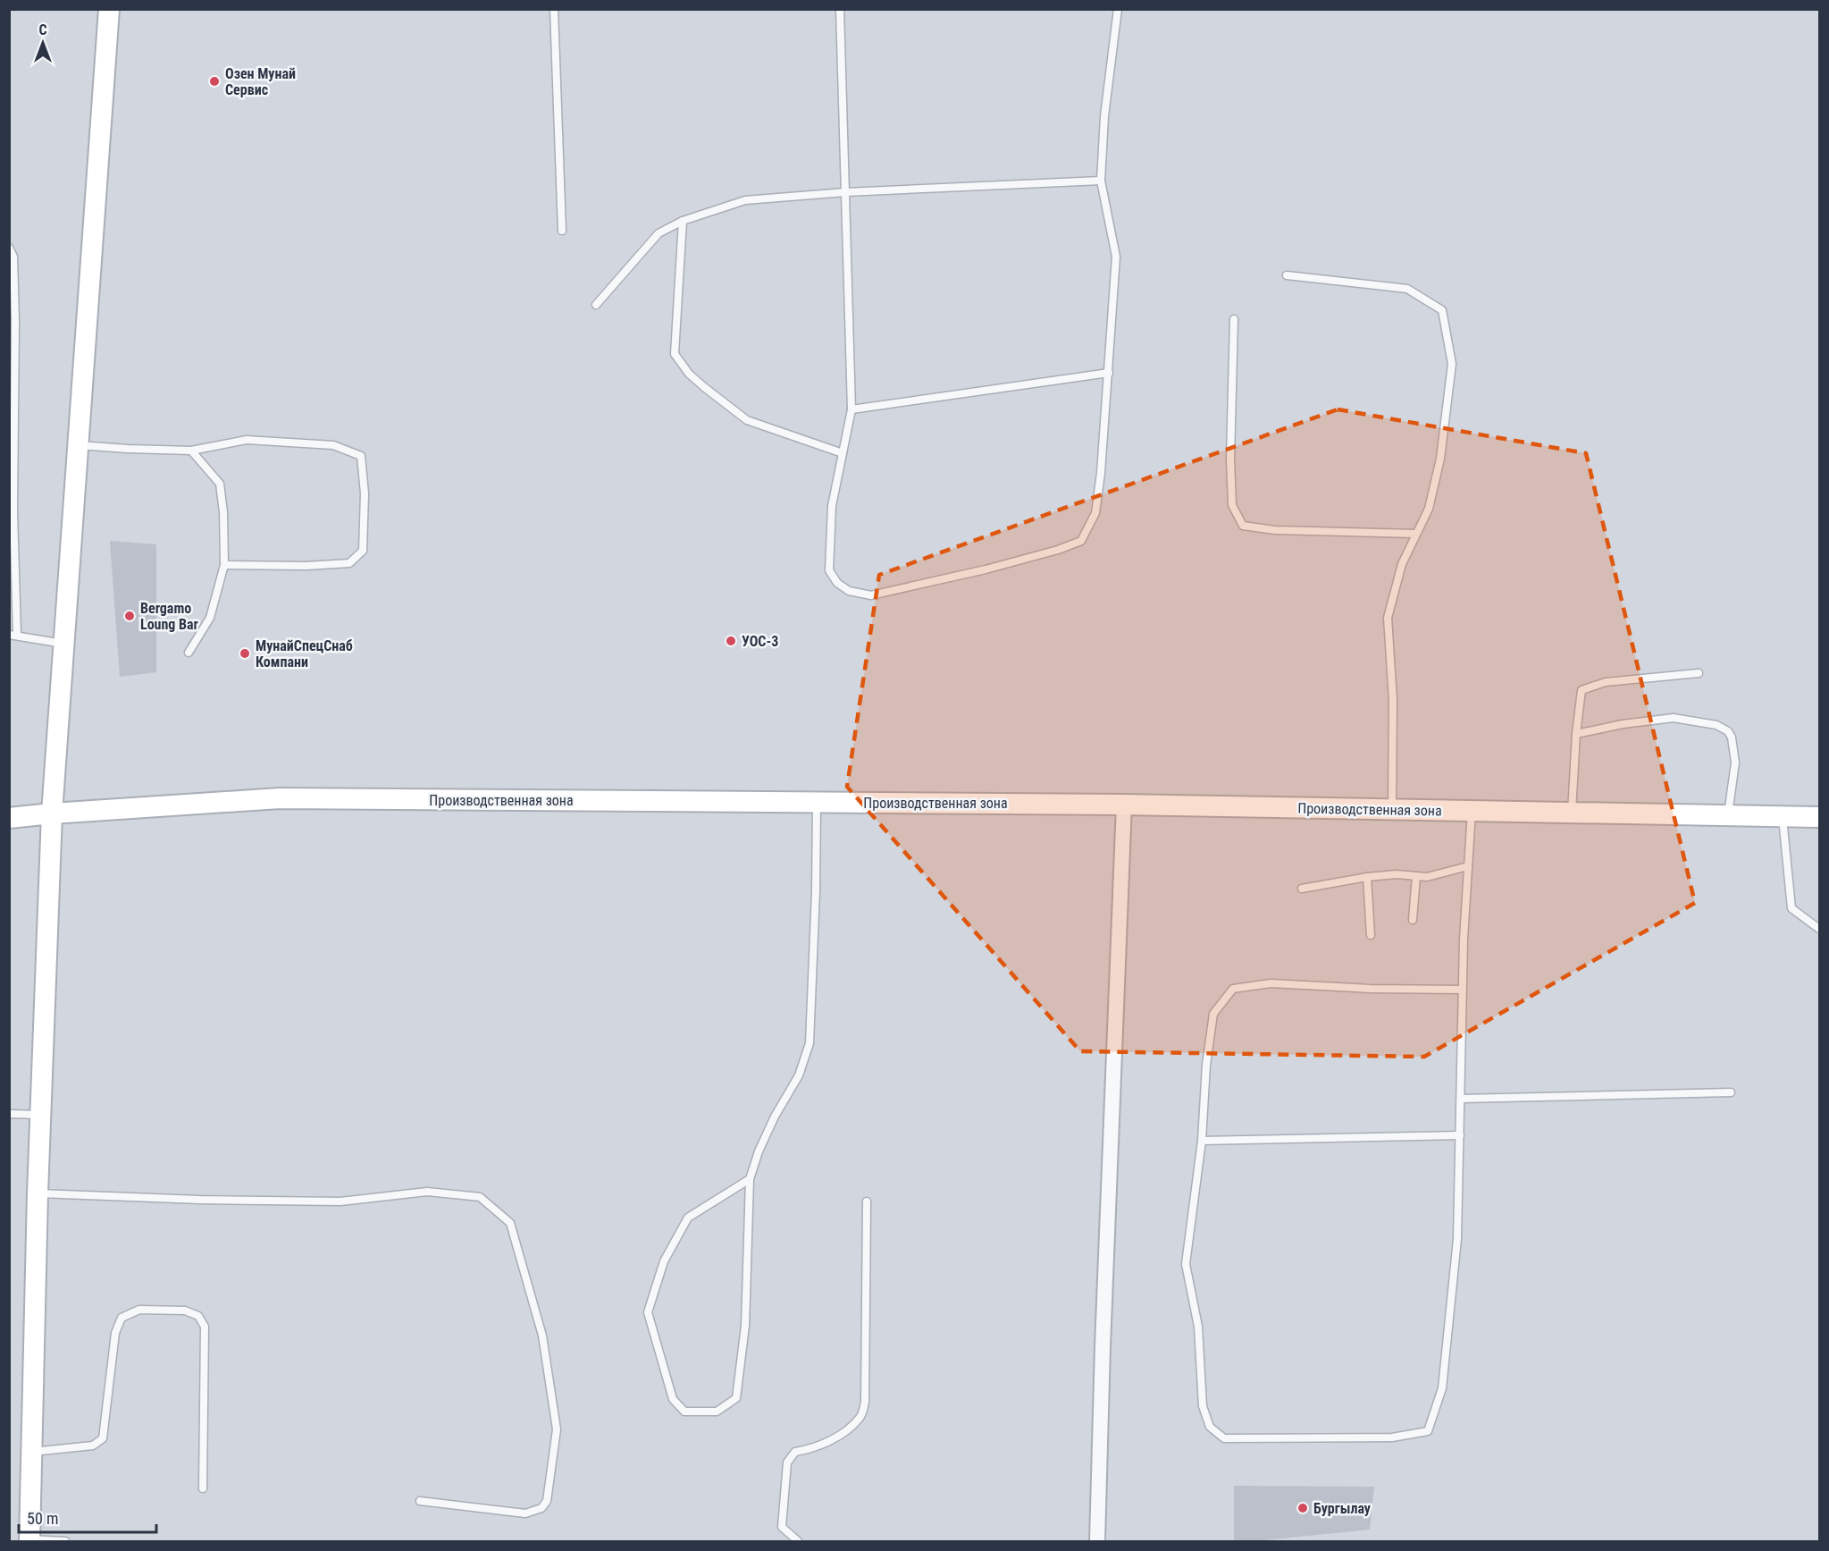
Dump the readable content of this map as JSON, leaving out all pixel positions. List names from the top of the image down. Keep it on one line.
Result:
{"streets":{"main road":["Производственная зона"]},"places":["Озен Мунай Сервис","Bergamo Loung Bar","УОС-3","МунайСпецСнаб Компани","Бургылау"],"scale_bar":"50 m","north":"top"}
